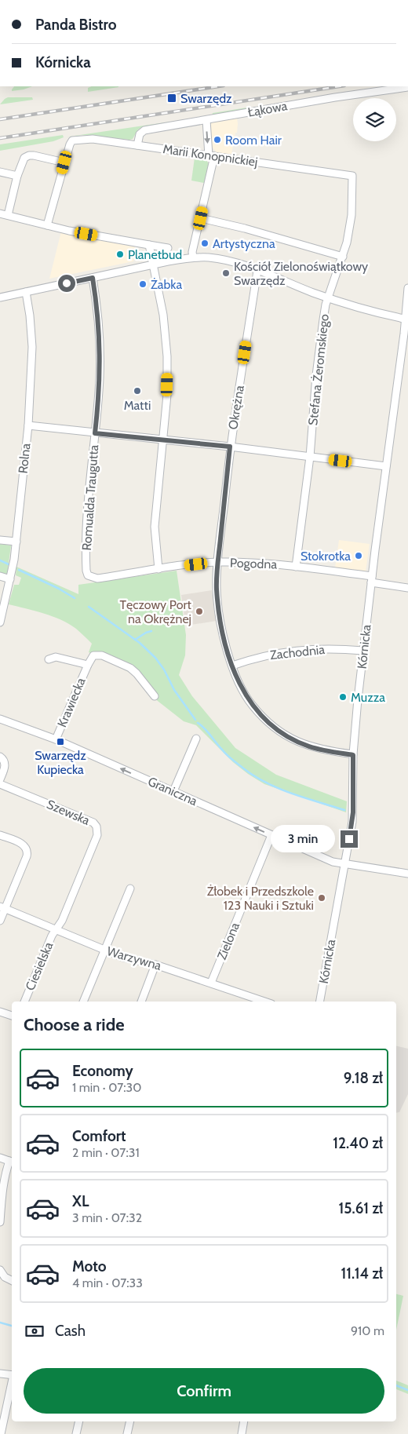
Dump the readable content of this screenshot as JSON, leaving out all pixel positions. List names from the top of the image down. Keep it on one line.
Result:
{"streets":{"street":["Łąkowa","Marii Konopnickiej","Stefana Żeromskiego","Okrężna","Rolna","Romualda Traugutta","Pogodna","Kórnicka","Zachodnia","Krawiecka","Graniczna","Szewska","Zielona","Warzywna","Ciesielska"]},"crossings":[["Łąkowa","Marii Konopnickiej"],["Marii Konopnickiej","Stefana Żeromskiego"],["Stefana Żeromskiego","Pogodna"],["Okrężna","Pogodna"],["Okrężna","Kórnicka"],["Okrężna","Zachodnia"],["Romualda Traugutta","Pogodna"],["Pogodna","Kórnicka"],["Kórnicka","Zachodnia"],["Kórnicka","Graniczna"],["Krawiecka","Graniczna"],["Graniczna","Zielona"],["Szewska","Warzywna"],["Szewska","Ciesielska"],["Zielona","Warzywna"],["Warzywna","Ciesielska"]],"one_way":["Graniczna"],"places":{"transit":["Swarzędz","Swarzędz Kupiecka"],"other":["Room Hair","Artystyczna","Planetbud","Kościół Zielonoświątkowy Swarzędz","Żabka","Matti","Stokrotka","Tęczowy Port na Okrężnej","Muzza","Żłobek i Przedszkole 123 Nauki i Sztuki"]},"page":{"banner":["Panda Bistro","Kórnicka"],"bubble":"3 min","heading":"Choose a ride","list":[{"name":"Economy","note":"1 min · 07:30","value":"9.18 zł"},{"name":"Comfort","note":"2 min · 07:31","value":"12.40 zł"},{"name":"XL","note":"3 min · 07:32","value":"15.61 zł"},{"name":"Moto","note":"4 min · 07:33","value":"11.14 zł"}],"pay":["Cash","910 m"],"buttons":"Confirm"}}
